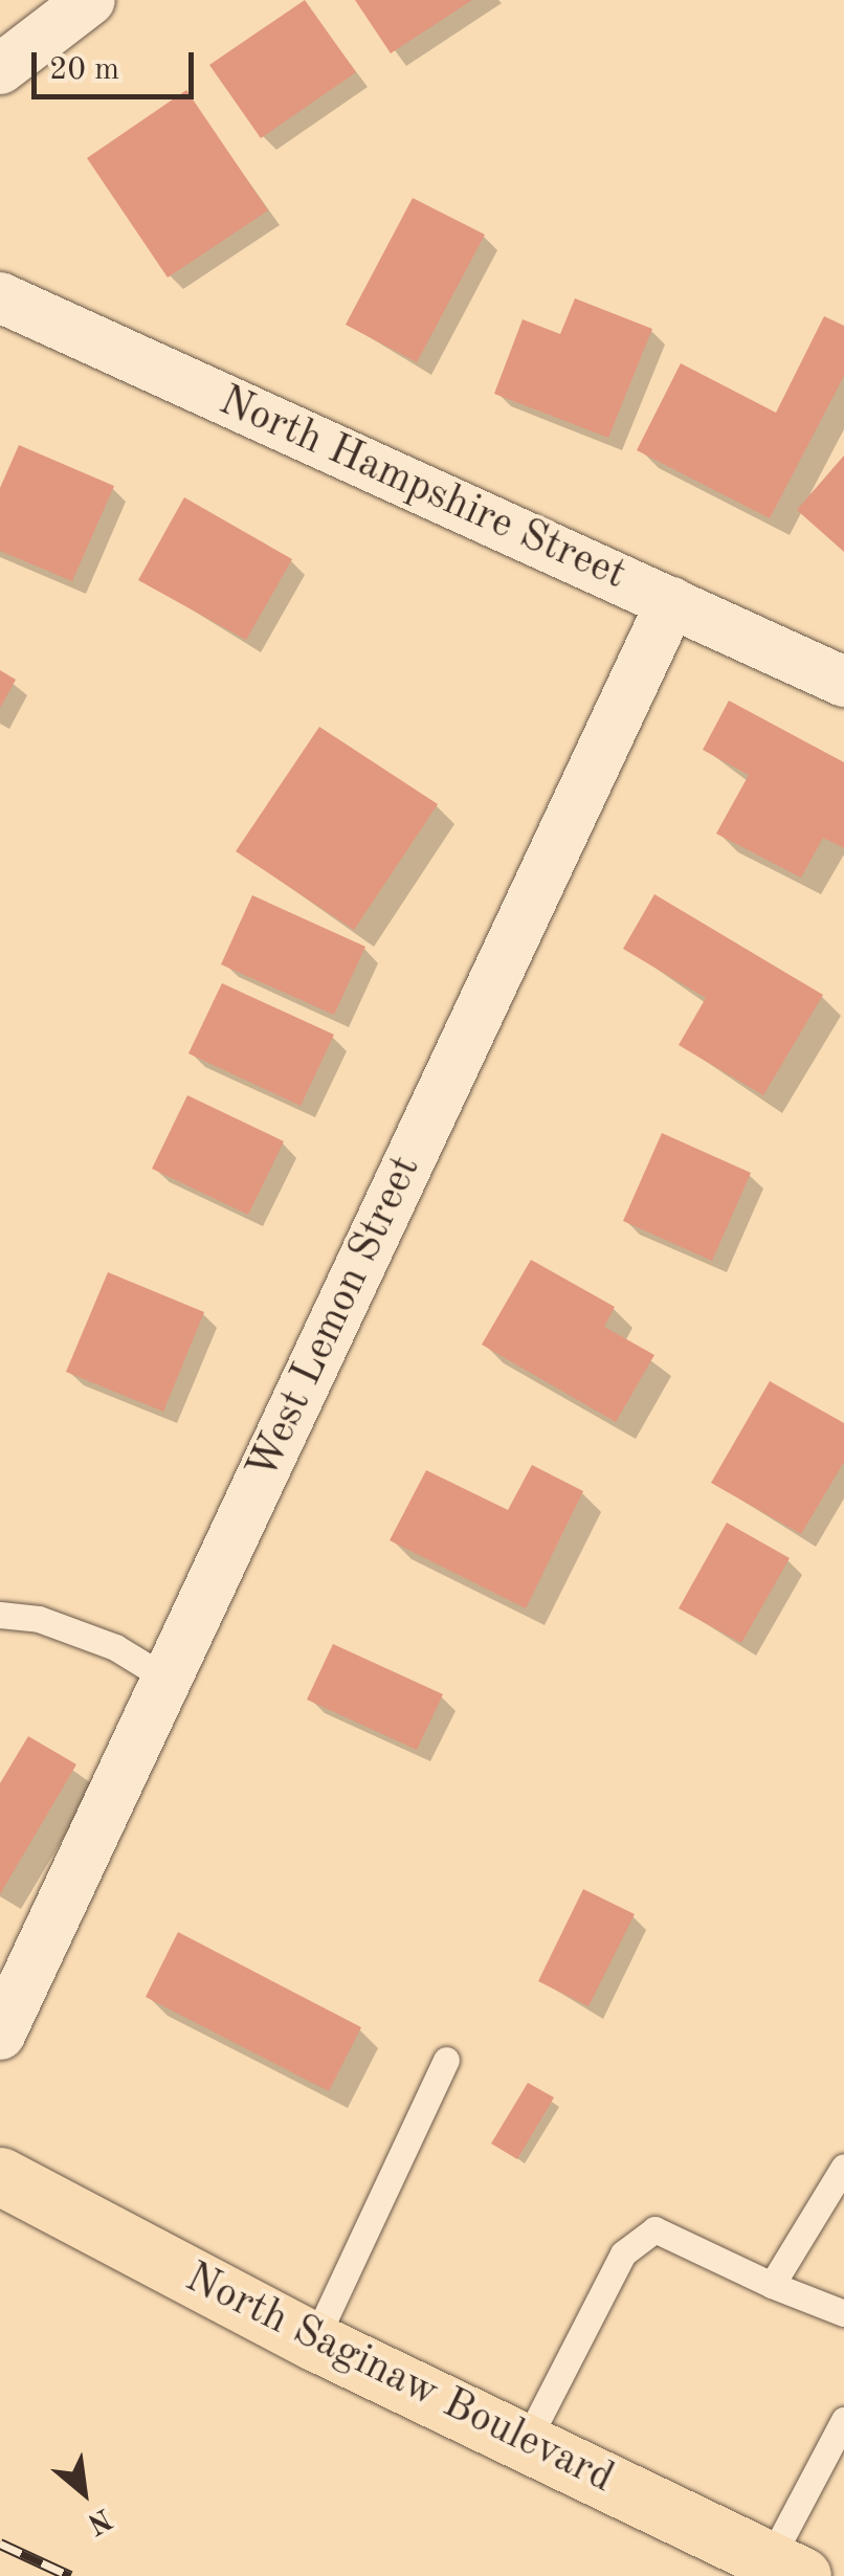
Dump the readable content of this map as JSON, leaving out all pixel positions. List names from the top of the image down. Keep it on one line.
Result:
{"streets":{"main road":["North Saginaw Boulevard"],"street":["North Hampshire Street","West Lemon Street"]},"crossings":[["North Hampshire Street","West Lemon Street"]],"scale_bar":"20 m","north":"bottom right"}
